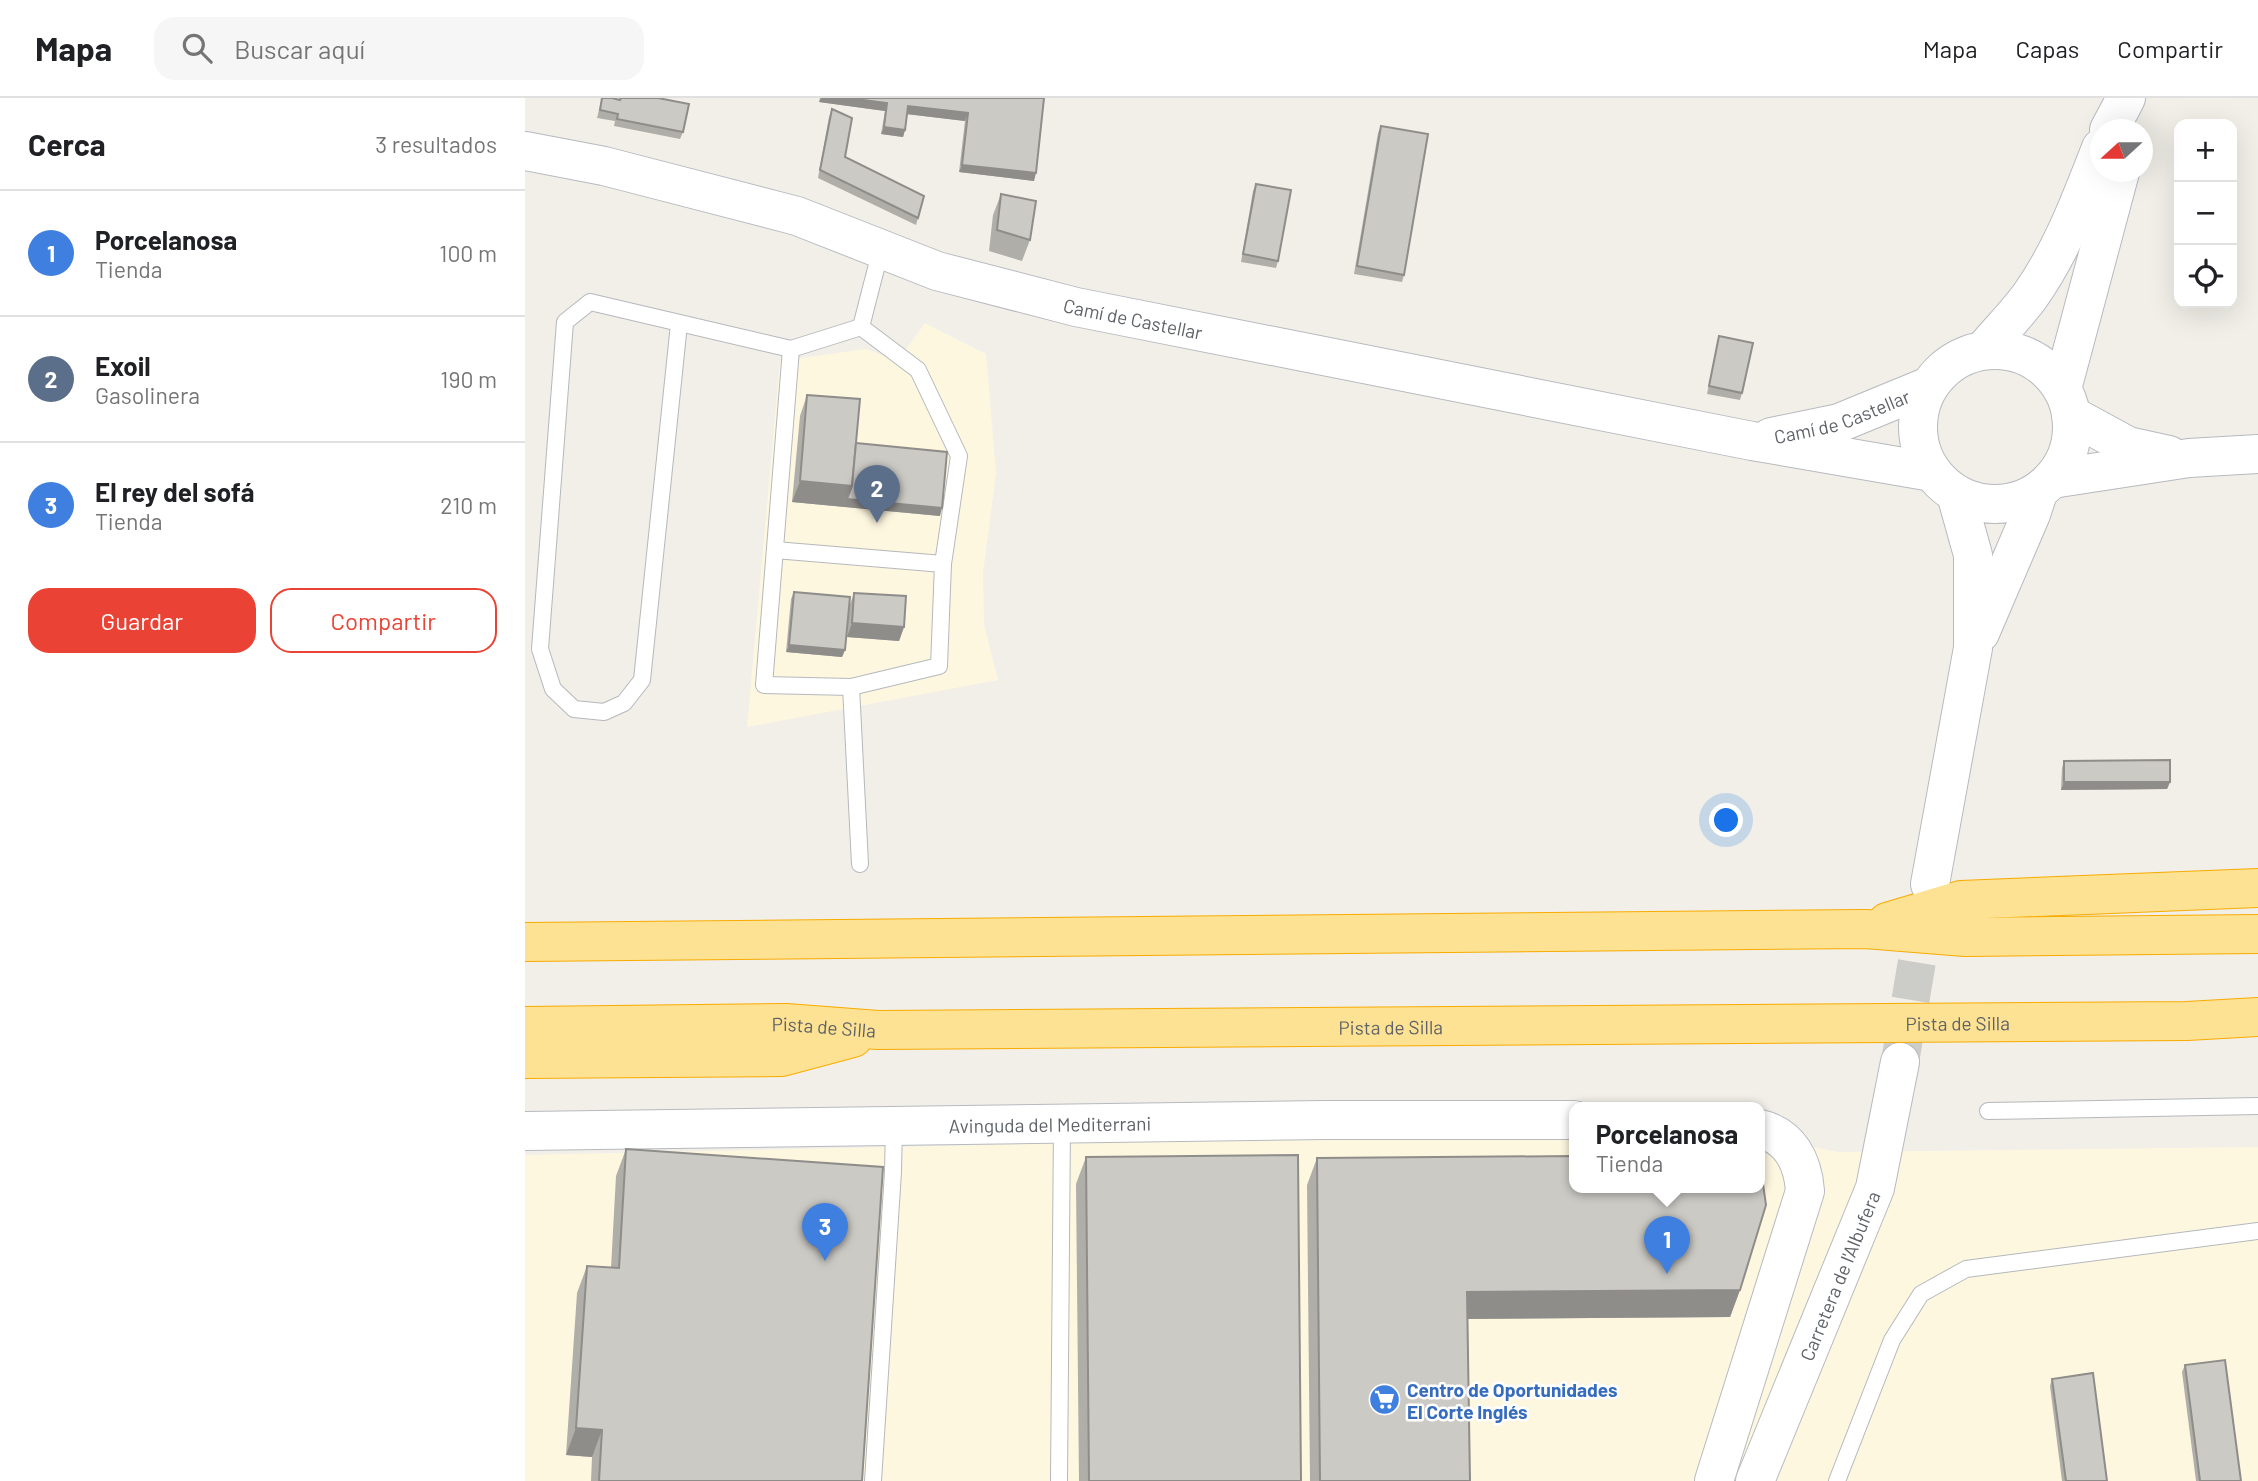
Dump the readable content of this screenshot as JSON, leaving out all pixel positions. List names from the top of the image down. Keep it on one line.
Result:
{"streets":{"highway":["Pista de Silla"],"street":["Camí de Castellar","Avinguda del Mediterrani","Carretera de l'Albufera"]},"places":{"supermarket":["Centro de Oportunidades El Corte Inglés"]},"north":"left","page":{"header":"Mapa","search":"Buscar aquí","nav":["Mapa","Capas","Compartir"],"heading":["Cerca","3 resultados"],"map_buttons":["+","−"],"list":[{"mark":"1","name":"Porcelanosa","note":"Tienda","value":"100 m"},{"mark":"2","name":"Exoil","note":"Gasolinera","value":"190 m"},{"mark":"3","name":"El rey del sofá","note":"Tienda","value":"210 m"}],"pins":["2","3","1"],"buttons":["Guardar","Compartir"],"popup":["Porcelanosa","Tienda"]}}
